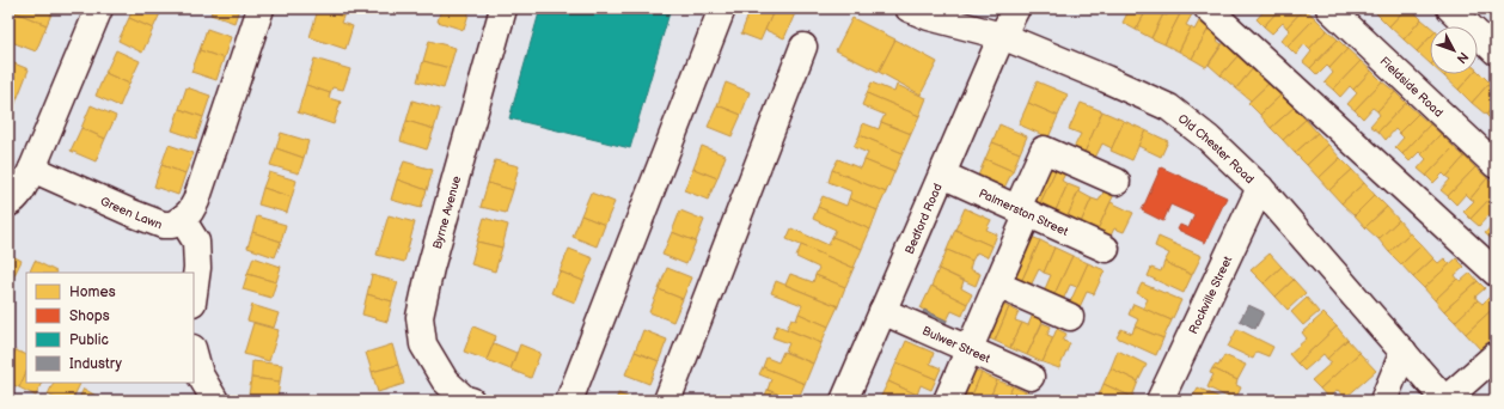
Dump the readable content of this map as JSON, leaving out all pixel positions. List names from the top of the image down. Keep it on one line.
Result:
{"streets":{"street":["Fieldside Road","Old Chester Road","Green Lawn","Byrne Avenue","Palmerston Street","Bedford Road","Rockville Street","Bulwer Street"]},"crossings":[["Old Chester Road","Bedford Road"],["Old Chester Road","Rockville Street"],["Palmerston Street","Bedford Road"],["Bedford Road","Bulwer Street"]],"legend":["Homes","Shops","Public","Industry"],"north":"bottom right"}
